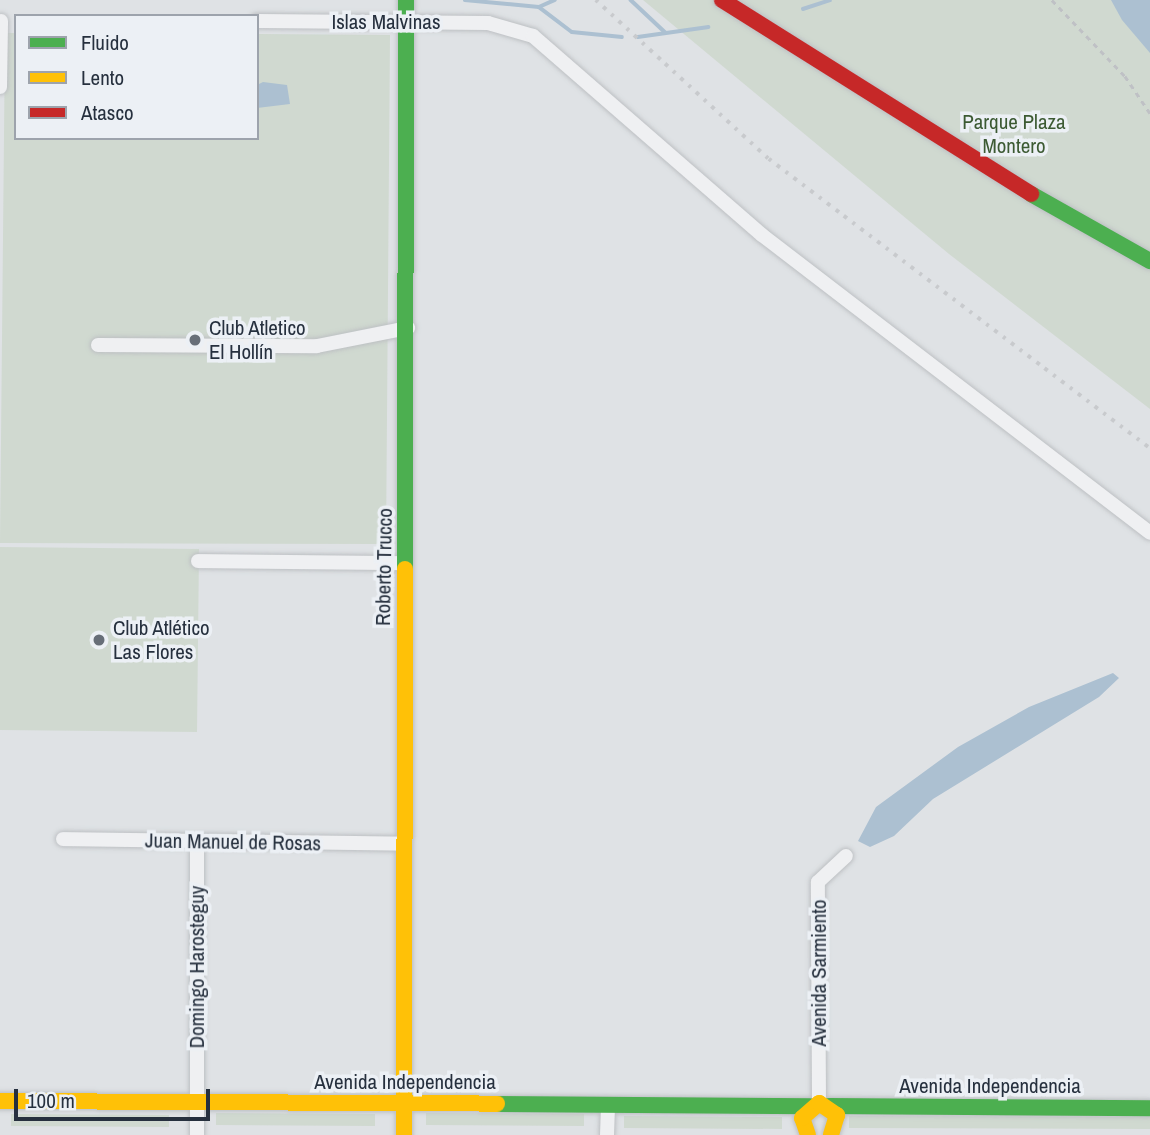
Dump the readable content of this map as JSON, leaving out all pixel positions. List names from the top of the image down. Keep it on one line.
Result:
{"streets":{"main road":["Roberto Trucco","Avenida Independencia"],"street":["Islas Malvinas","Juan Manuel de Rosas","Domingo Harosteguy","Avenida Sarmiento"]},"crossings":[["Islas Malvinas","Roberto Trucco"],["Roberto Trucco","Juan Manuel de Rosas"],["Roberto Trucco","Avenida Independencia"],["Juan Manuel de Rosas","Domingo Harosteguy"],["Domingo Harosteguy","Avenida Independencia"],["Avenida Sarmiento","Avenida Independencia"]],"parks":["Parque Plaza Montero"],"places":["Club Atletico El Hollín","Club Atlético Las Flores"],"legend":["Fluido","Lento","Atasco"],"scale_bar":"100 m"}
